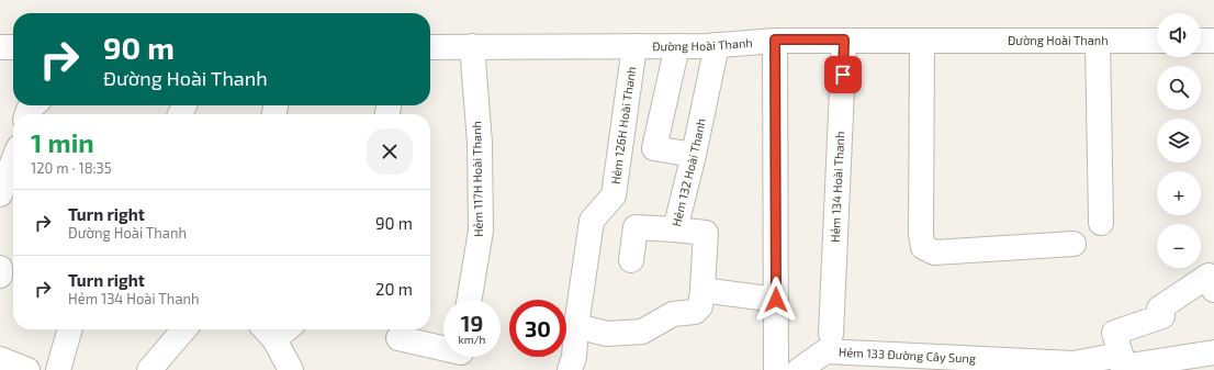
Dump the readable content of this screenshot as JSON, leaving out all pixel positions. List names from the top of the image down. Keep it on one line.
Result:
{"streets":{"street":["Đường Hoài Thanh","Hẻm 126H Hoài Thanh","Hẻm 132 Hoài Thanh","Hẻm 117H Hoài Thanh","Hẻm 134 Hoài Thanh","Hẻm 133 Đường Cây Sung"]},"crossings":[["Đường Hoài Thanh","Hẻm 126H Hoài Thanh"],["Đường Hoài Thanh","Hẻm 132 Hoài Thanh"],["Đường Hoài Thanh","Hẻm 117H Hoài Thanh"],["Đường Hoài Thanh","Hẻm 134 Hoài Thanh"],["Hẻm 126H Hoài Thanh","Hẻm 132 Hoài Thanh"]],"page":{"map_buttons":["+","−"],"turn":["90 m","Đường Hoài Thanh"],"heading":["1 min","120 m · 18:35"],"list":[{"name":"Turn right","note":"Đường Hoài Thanh","value":"90 m"},{"name":"Turn right","note":"Hẻm 134 Hoài Thanh","value":"20 m"}],"speed":"19 km/h","limit":"30"}}
